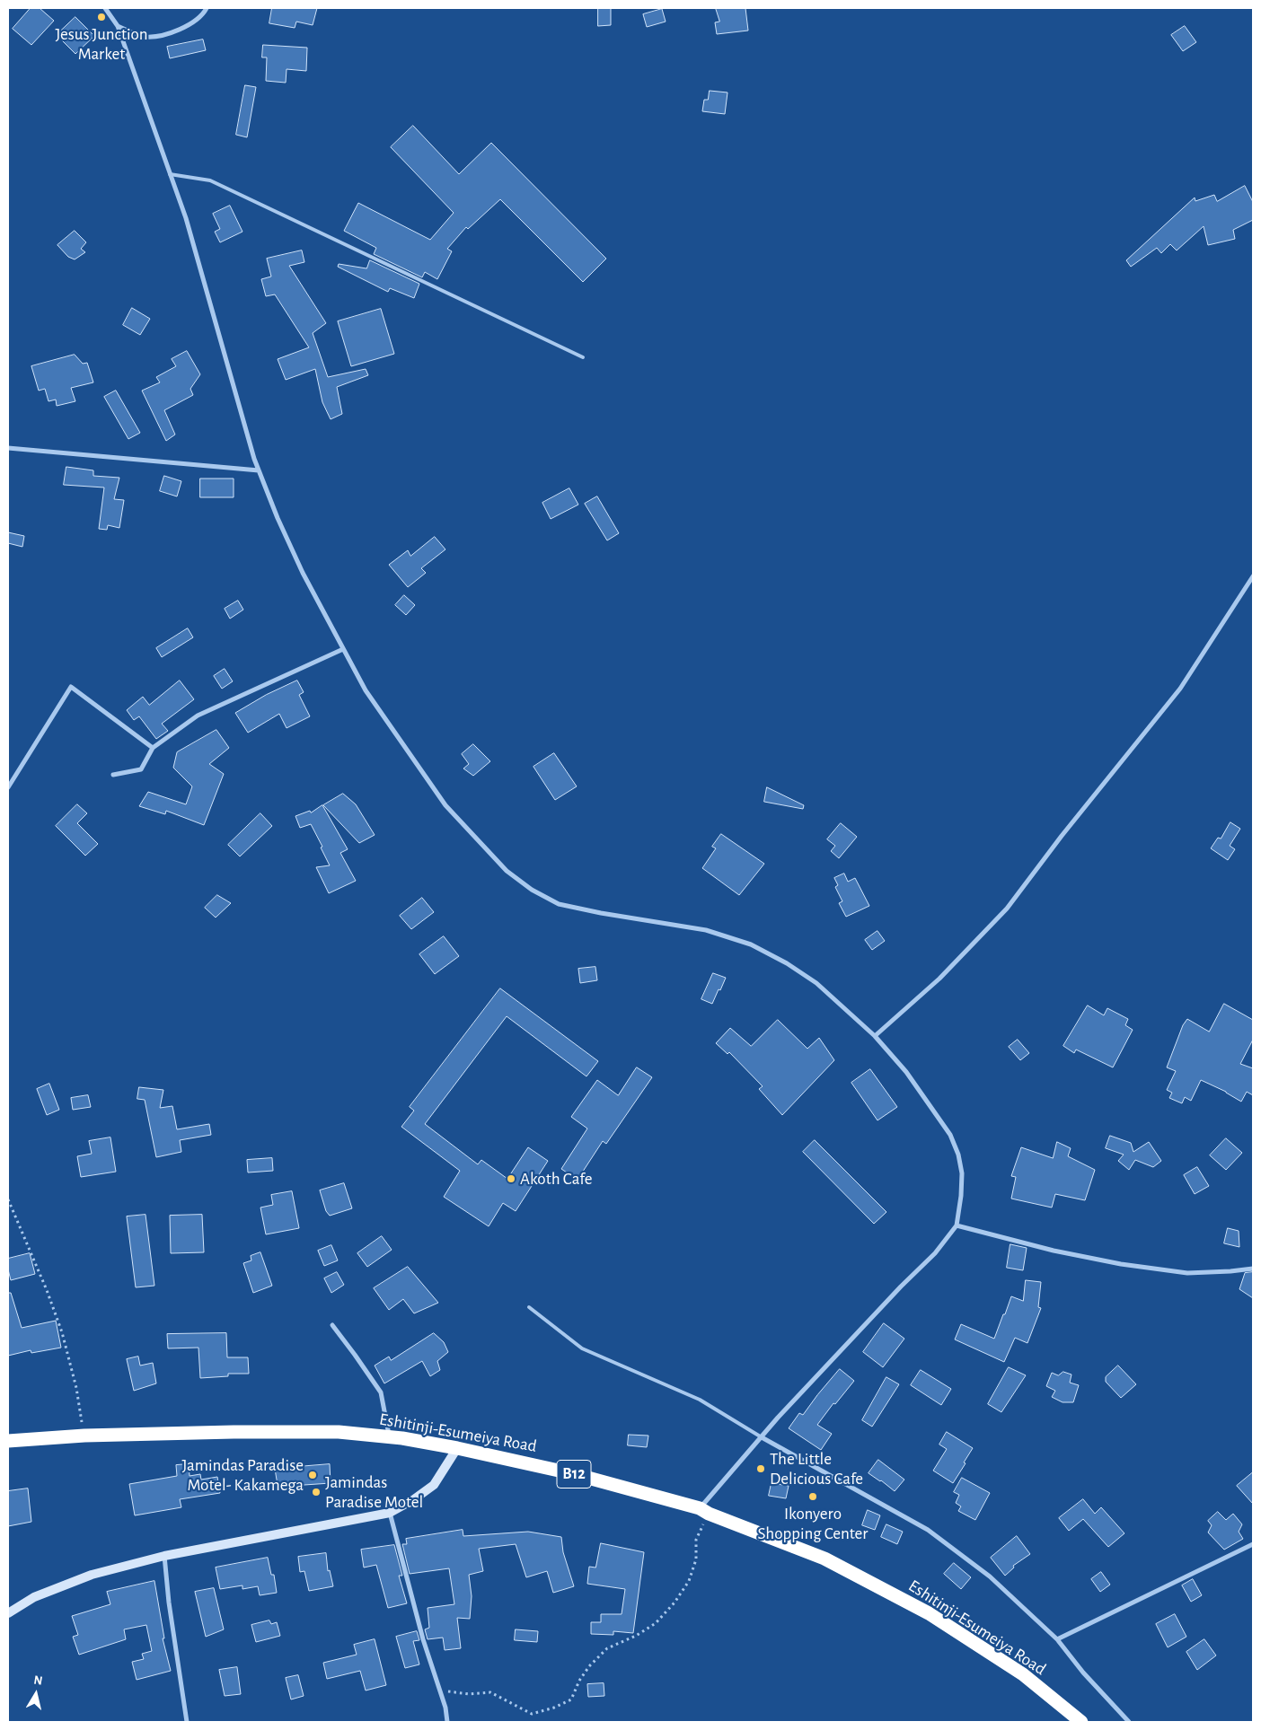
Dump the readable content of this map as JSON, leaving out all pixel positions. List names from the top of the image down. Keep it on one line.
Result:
{"streets":{"highway":["Eshitinji-Esumeiya Road","B12"]},"places":["Jesus Junction Market","Akoth Cafe","The Little Delicious Cafe","Jamindas Paradise Motel- Kakamega","Jamindas Paradise Motel","Ikonyero Shopping Center"],"north":"top"}
